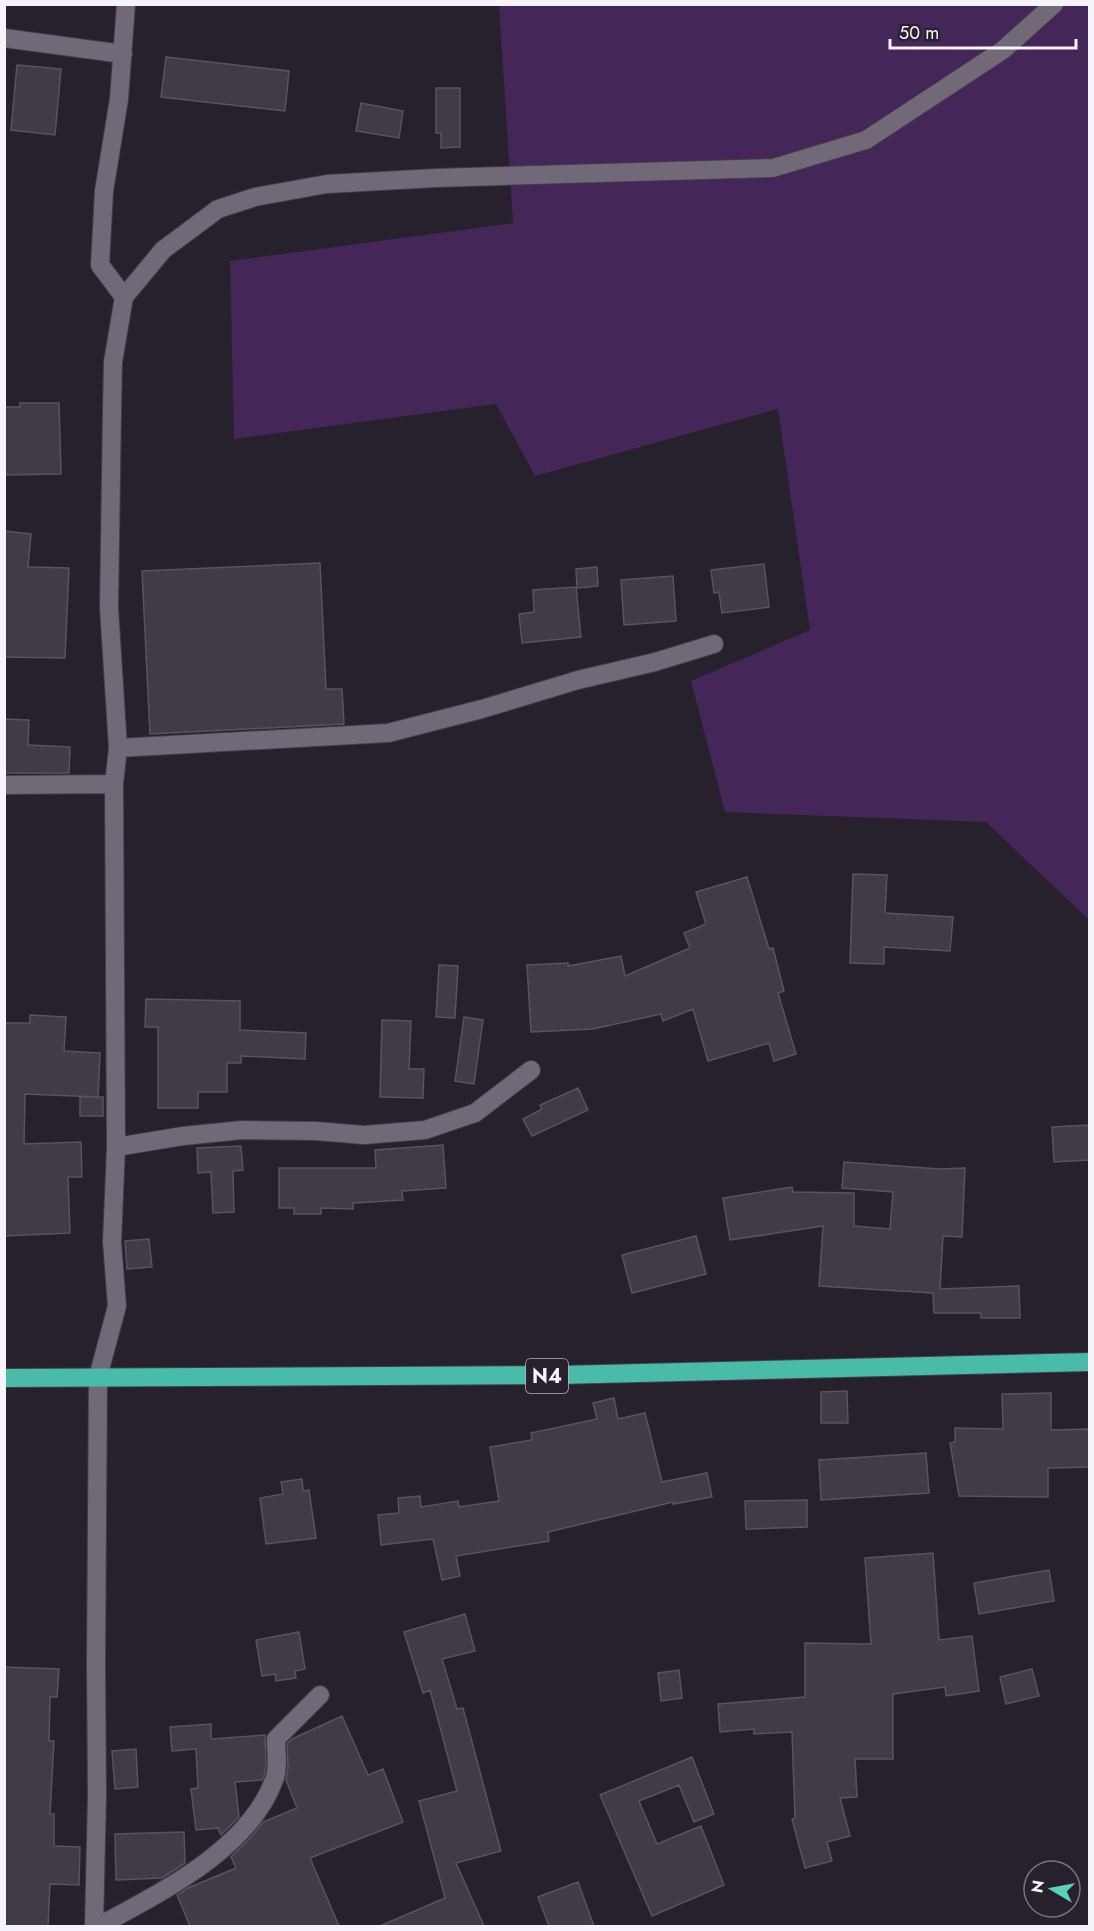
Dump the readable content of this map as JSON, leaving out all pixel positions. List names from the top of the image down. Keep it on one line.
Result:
{"streets":{"highway":["N4"]},"scale_bar":"50 m","north":"left"}
